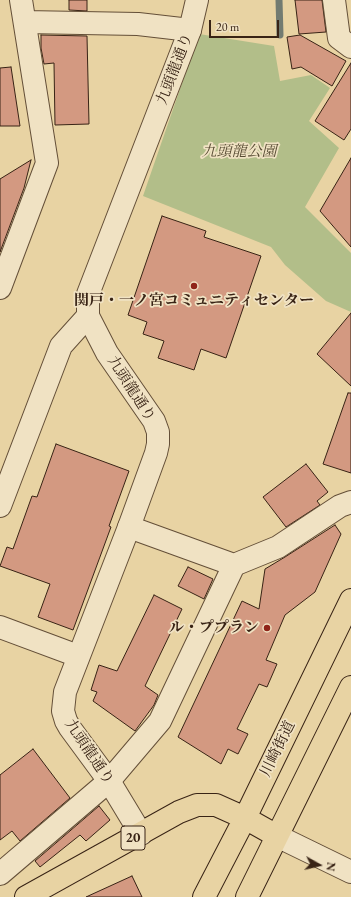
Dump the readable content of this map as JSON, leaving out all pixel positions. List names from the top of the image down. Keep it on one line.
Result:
{"streets":{"main road":["川崎街道","20"],"street":["九頭龍通り"]},"crossings":[["九頭龍通り","20"],["川崎街道","20"]],"parks":["九頭龍公園"],"places":["関戸・一ノ宮コミュニティセンター","ル・ププラン"],"scale_bar":"20 m","north":"right"}
